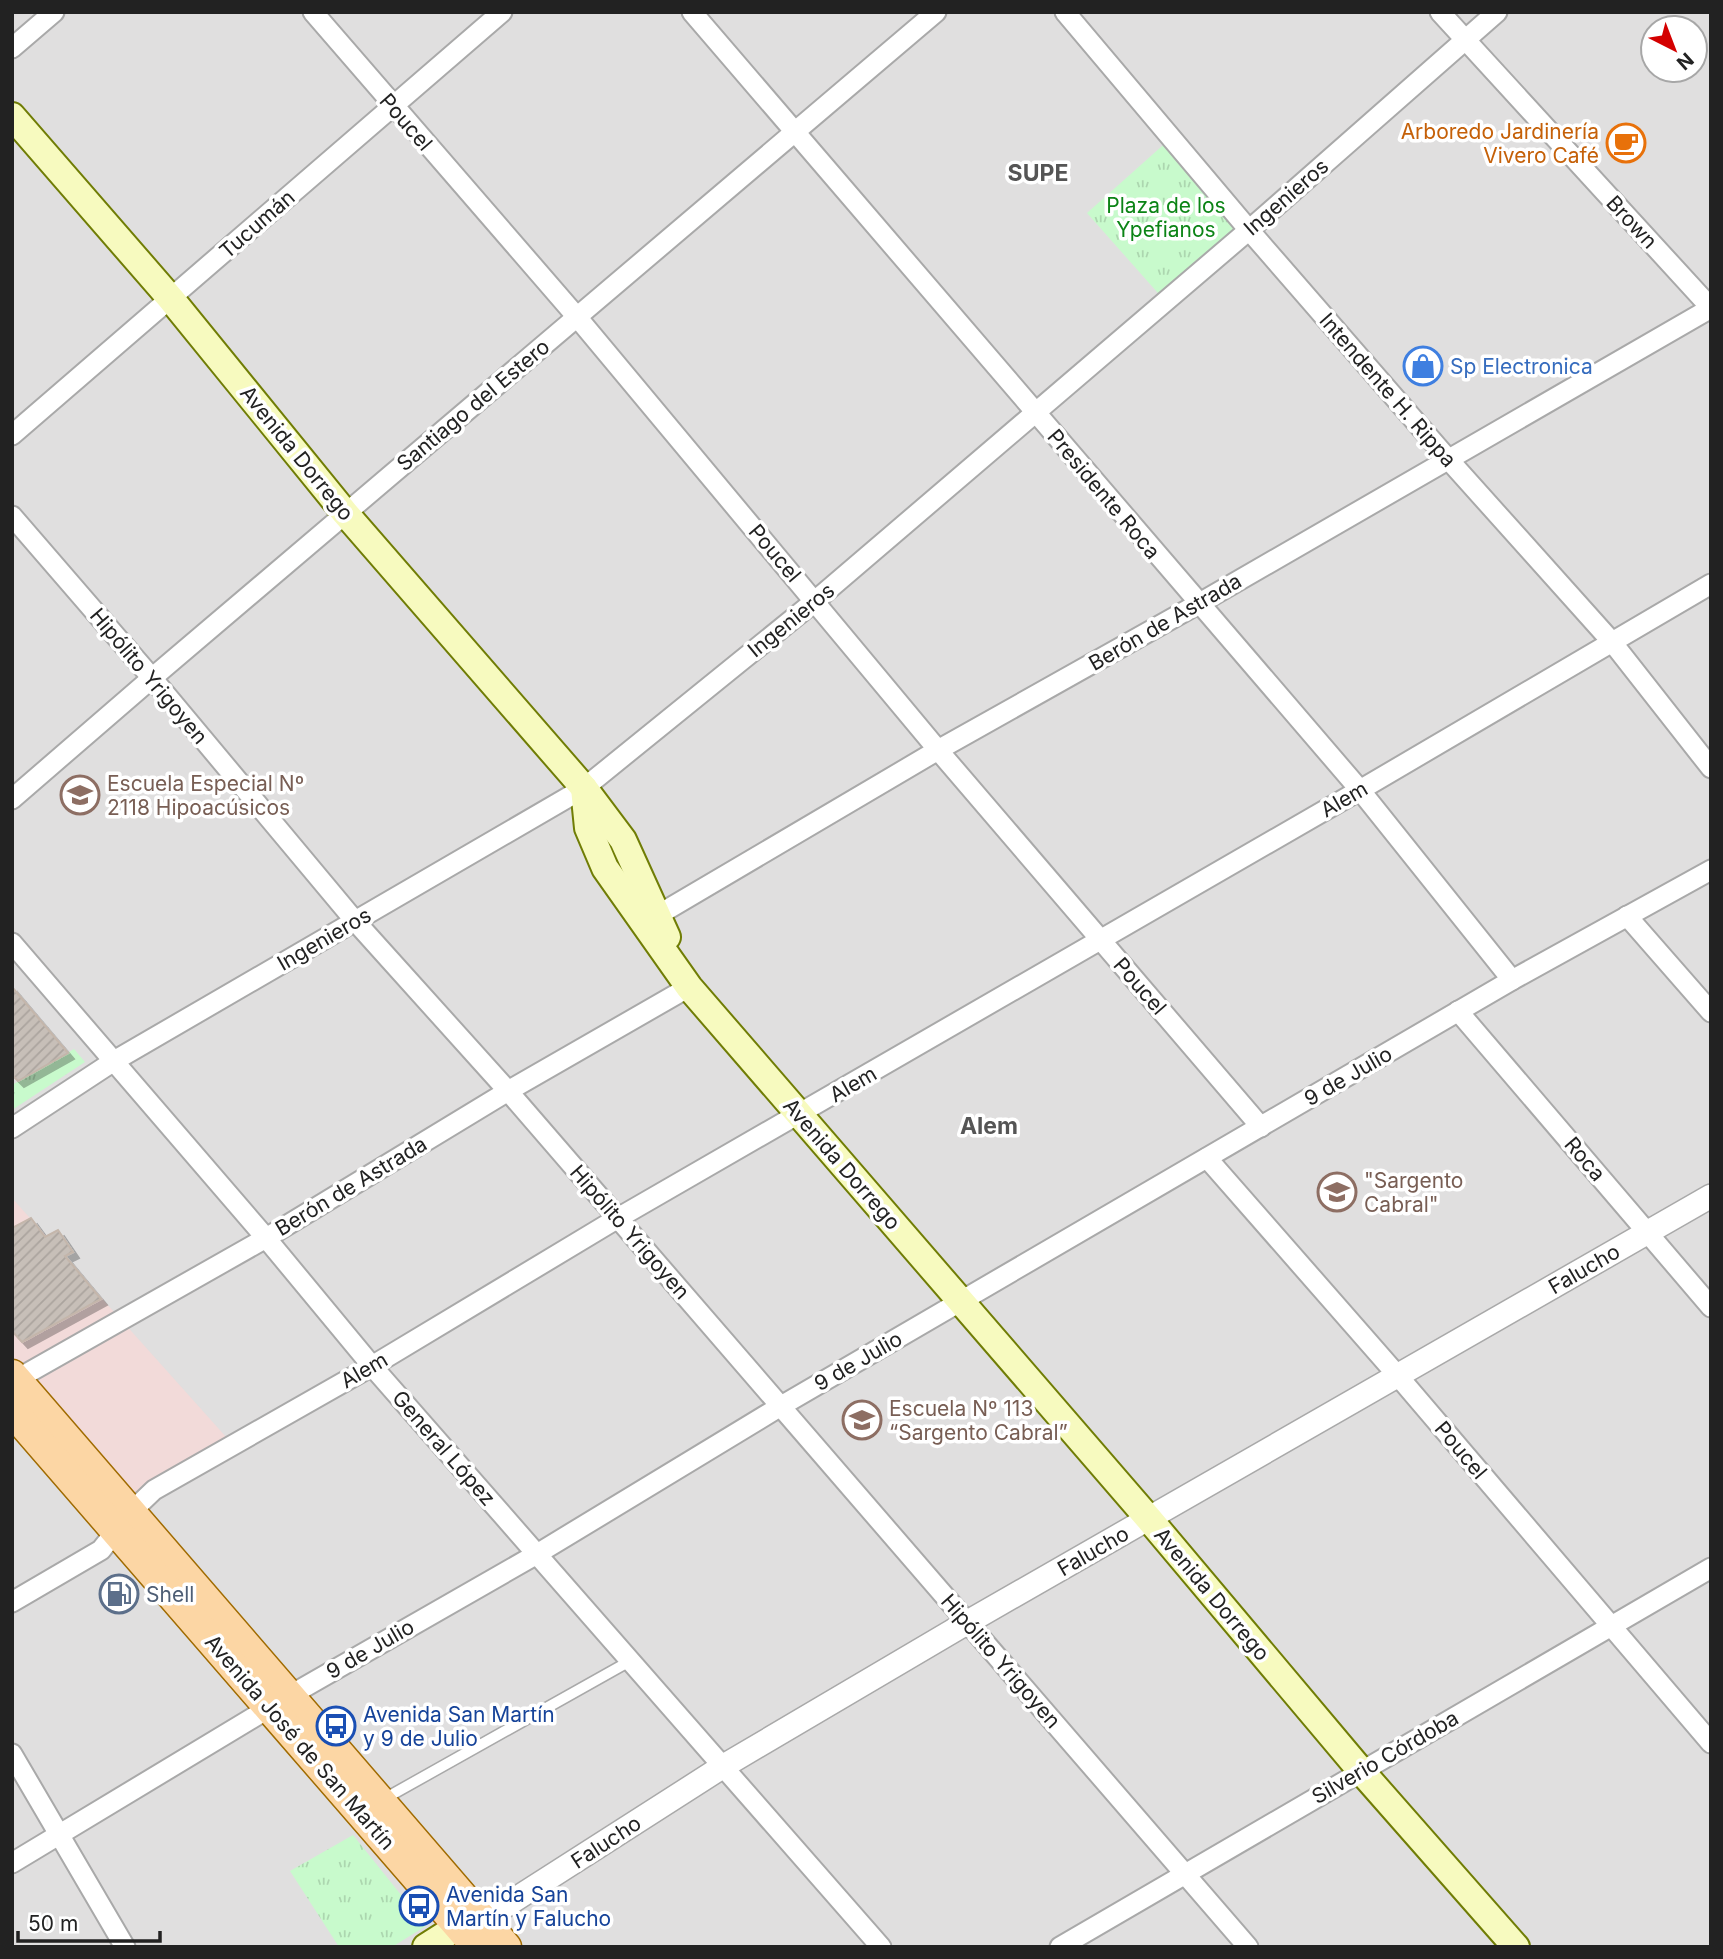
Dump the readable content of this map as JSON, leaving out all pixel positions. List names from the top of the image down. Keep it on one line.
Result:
{"streets":{"main road":["Avenida Dorrego","Falucho","Avenida José de San Martín"],"street":["Poucel","Ingenieros","Brown","Tucumán","Intendente H. Rippa","Santiago del Estero","Presidente Roca","Berón de Astrada","Hipólito Yrigoyen","Alem","9 de Julio","Roca","General López","Silverio Córdoba"]},"crossings":[["Poucel","Ingenieros"],["Poucel","Tucumán"],["Poucel","Santiago del Estero"],["Poucel","Berón de Astrada"],["Poucel","Alem"],["Poucel","9 de Julio"],["Poucel","Falucho"],["Poucel","Silverio Córdoba"],["Ingenieros","Brown"],["Ingenieros","Intendente H. Rippa"],["Ingenieros","Avenida Dorrego"],["Ingenieros","Presidente Roca"],["Ingenieros","Hipólito Yrigoyen"],["Ingenieros","General López"],["Brown","Berón de Astrada"],["Tucumán","Avenida Dorrego"],["Intendente H. Rippa","Berón de Astrada"],["Intendente H. Rippa","Alem"],["Santiago del Estero","Avenida Dorrego"],["Santiago del Estero","Presidente Roca"],["Santiago del Estero","Hipólito Yrigoyen"],["Avenida Dorrego","Berón de Astrada"],["Avenida Dorrego","Alem"],["Avenida Dorrego","9 de Julio"],["Avenida Dorrego","Falucho"],["Avenida Dorrego","Silverio Córdoba"],["Presidente Roca","Berón de Astrada"],["Presidente Roca","Alem"],["Presidente Roca","9 de Julio"],["Berón de Astrada","Hipólito Yrigoyen"],["Berón de Astrada","General López"],["Berón de Astrada","Avenida José de San Martín"],["Hipólito Yrigoyen","Alem"],["Hipólito Yrigoyen","9 de Julio"],["Hipólito Yrigoyen","Falucho"],["Hipólito Yrigoyen","Silverio Córdoba"],["Alem","General López"],["Alem","Avenida José de San Martín"],["9 de Julio","Roca"],["9 de Julio","General López"],["9 de Julio","Avenida José de San Martín"],["Roca","Falucho"],["Falucho","General López"],["Falucho","Avenida José de San Martín"]],"districts":["SUPE","Alem"],"parks":["Plaza de los Ypefianos"],"places":{"cafe":["Arboredo Jardinería Vivero Café"],"shop":["Sp Electronica"],"school or university":["Escuela Especial Nº 2118 Hipoacúsicos","\"Sargento Cabral\"","Escuela Nº 113 “Sargento Cabral”"],"fuel station":["Shell"],"bus stop":["Avenida San Martín y 9 de Julio","Avenida San Martín y Falucho"]},"scale_bar":"50 m","north":"bottom right"}
